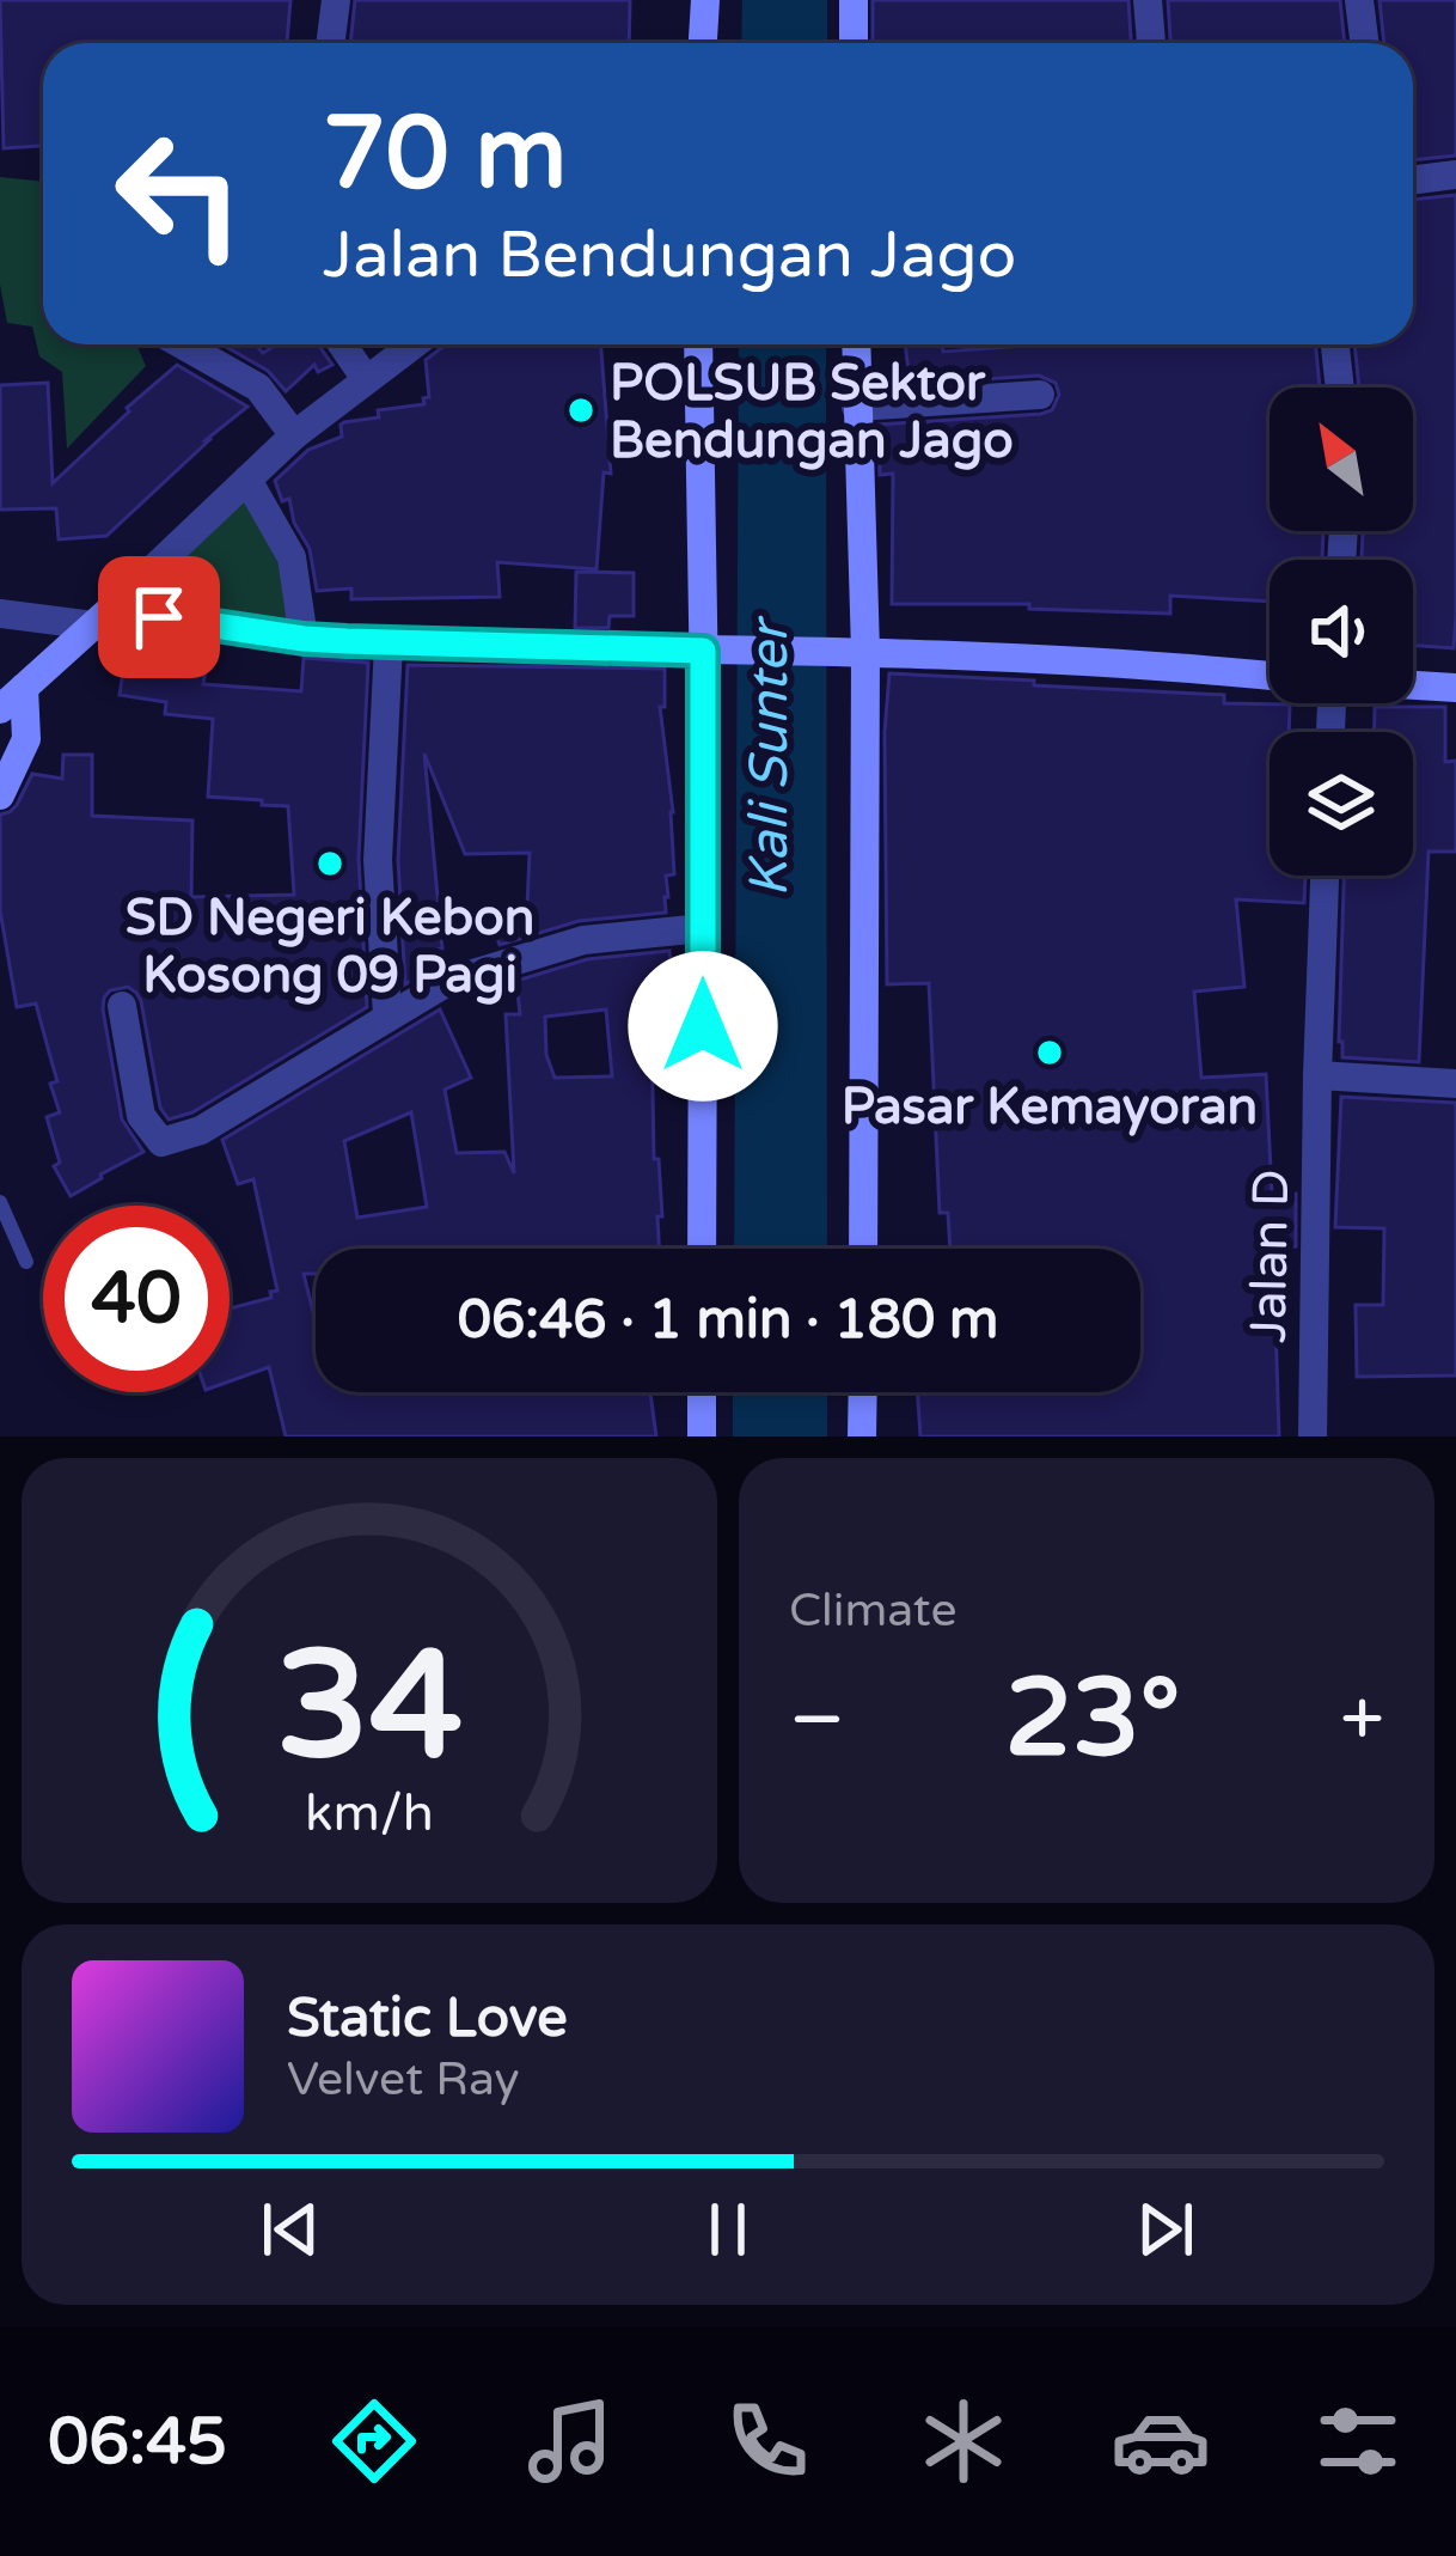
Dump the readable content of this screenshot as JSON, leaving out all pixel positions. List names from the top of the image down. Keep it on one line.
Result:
{"streets":{"street":["Jalan D"]},"water":["Kali Sunter"],"places":["POLSUB Sektor Bendungan Jago","SD Negeri Kebon Kosong 09 Pagi","Pasar Kemayoran"],"north":"top left","page":{"turn":["70 m","Jalan Bendungan Jago"],"limit":"40","trip":"06:46 · 1 min · 180 m","tile":"Climate","heat":["−","23°","+"],"song":["Static Love","Velvet Ray"],"tabs":"06:45","gauge":["34","km/h"]}}
